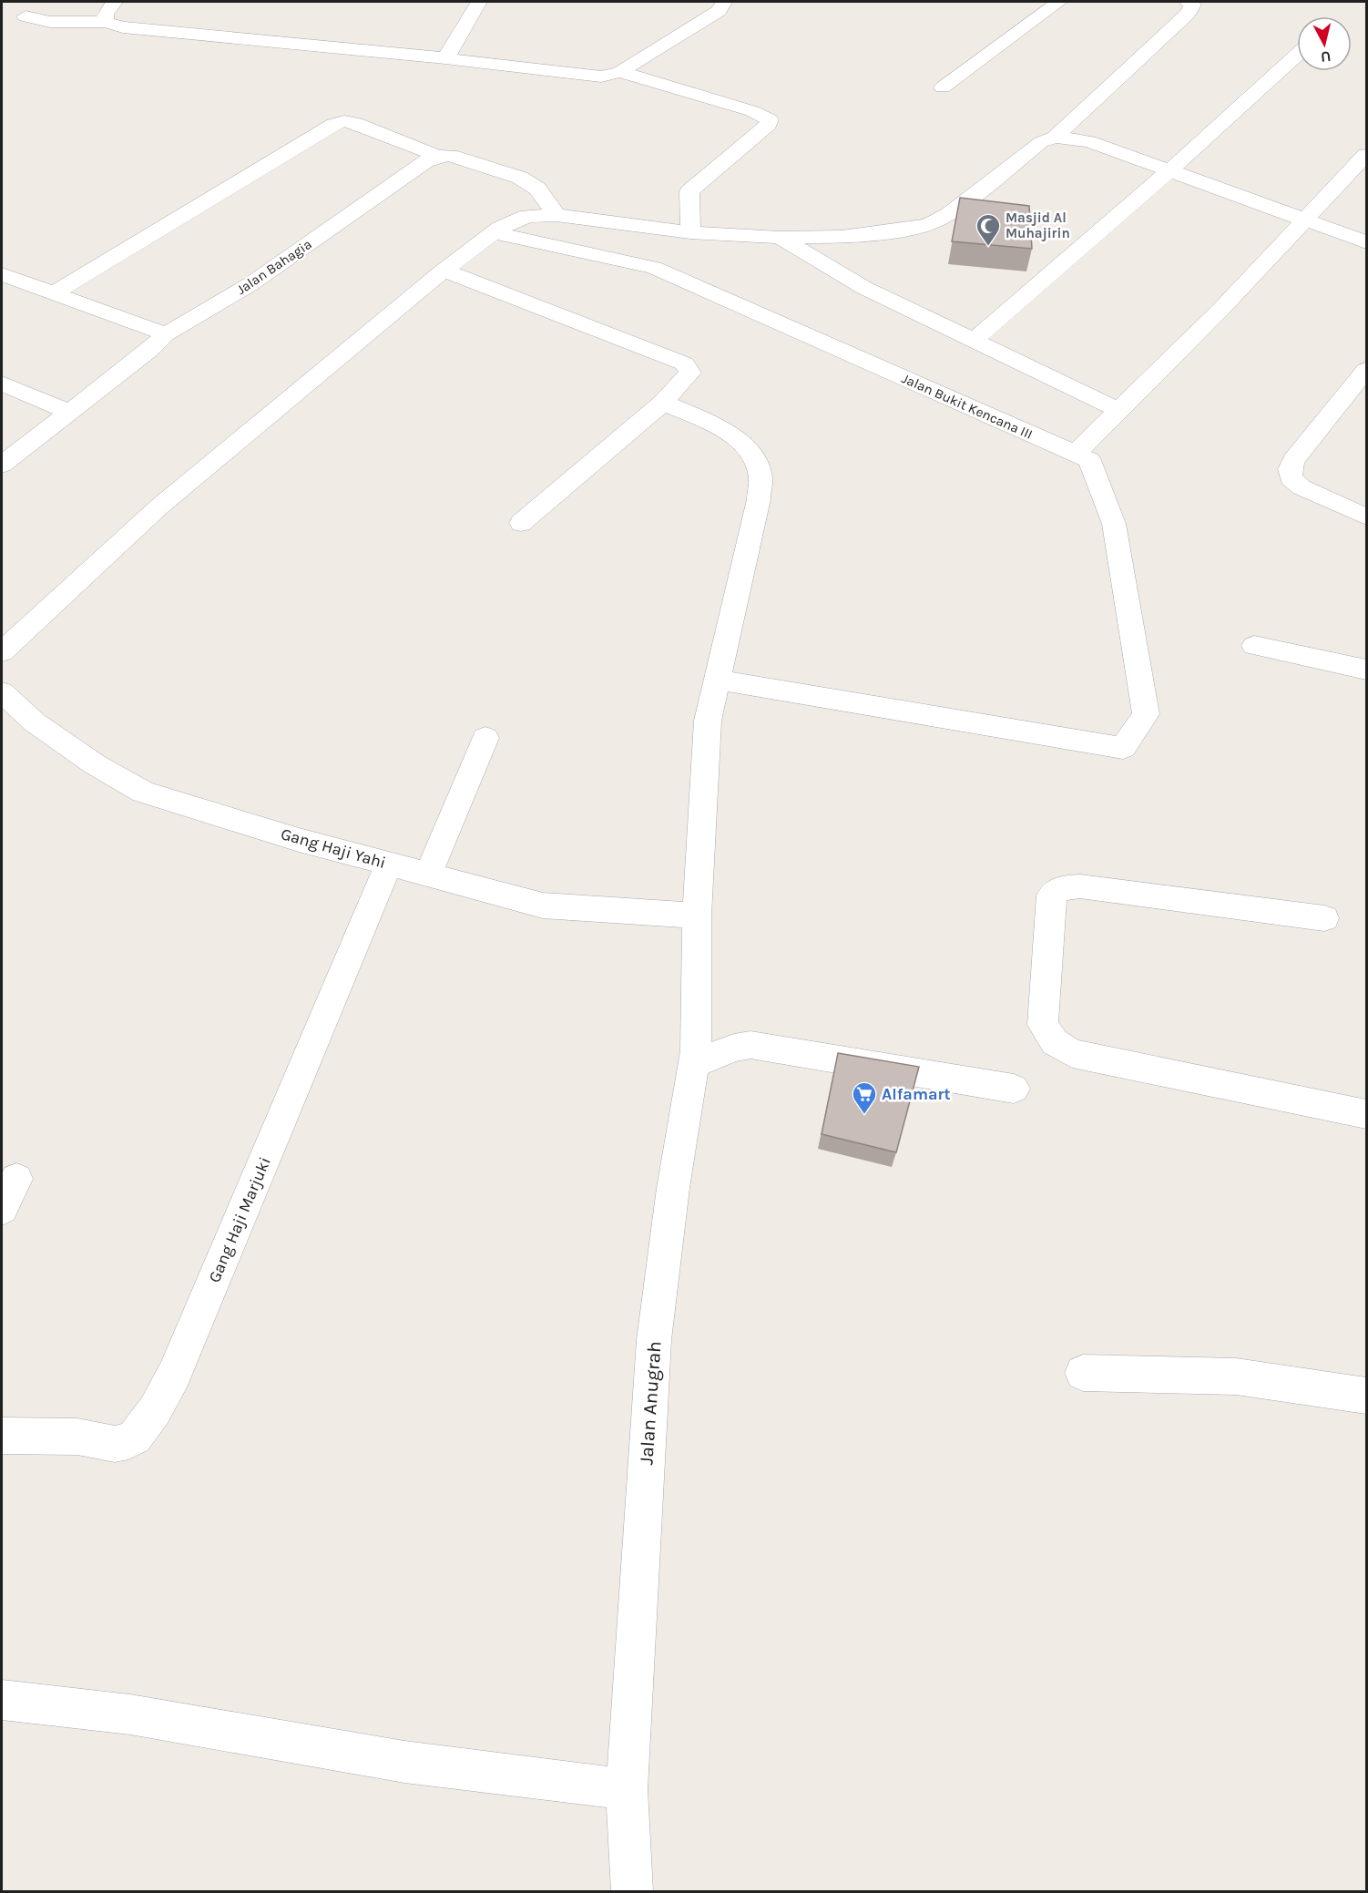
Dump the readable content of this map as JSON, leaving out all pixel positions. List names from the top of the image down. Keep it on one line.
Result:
{"streets":{"street":["Jalan Bahagia","Jalan Bukit Kencana III","Gang Haji Yahi","Gang Haji Marjuki","Jalan Anugrah"]},"crossings":[["Jalan Bukit Kencana III","Jalan Anugrah"],["Gang Haji Yahi","Gang Haji Marjuki"],["Gang Haji Yahi","Jalan Anugrah"]],"places":{"mosque":["Masjid Al Muhajirin"],"supermarket":["Alfamart"]},"north":"bottom"}
